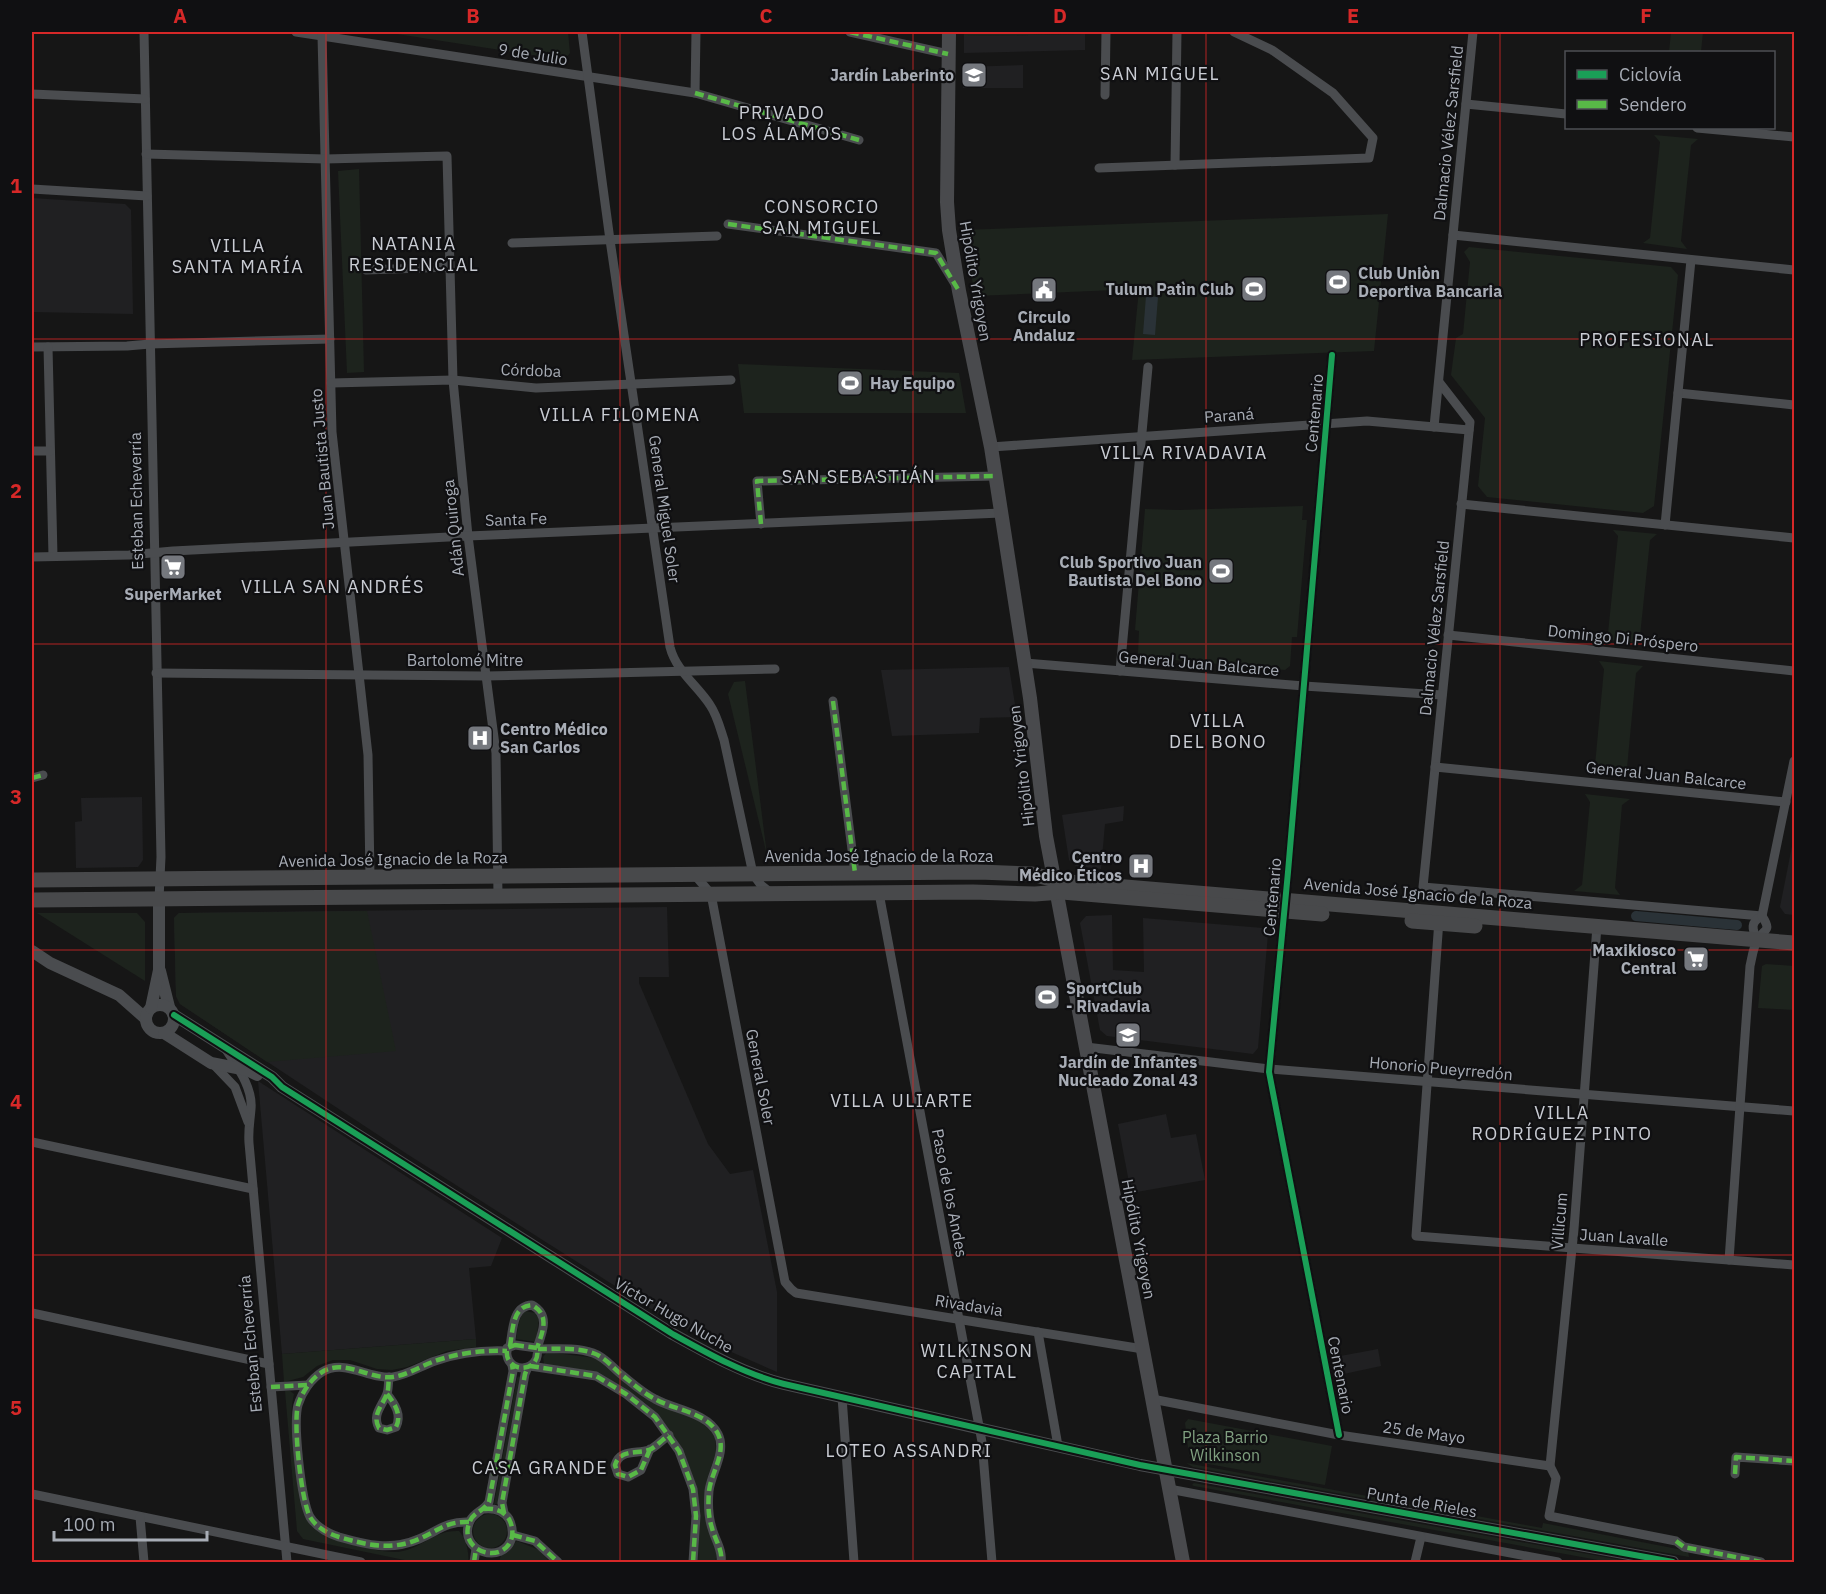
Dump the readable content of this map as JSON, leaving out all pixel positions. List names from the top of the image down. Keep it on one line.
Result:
{"streets":{"main road":["Hipólito Yrigoyen","Avenida José Ignacio de la Roza"],"street":["9 de Julio","Dalmacio Vélez Sarsfield","Córdoba","Centenario","Paraná","Juan Bautista Justo","Esteban Echeverría","General Miguel Soler","Santa Fe","Adán Quiroga","Domingo Di Próspero","Bartolomé Mitre","General Juan Balcarce","Honorio Pueyrredón","General Soler","Paso de los Andes","Villicum","Juan Lavalle","Rivadavia","Víctor Hugo Nuche","25 de Mayo","Punta de Rieles"]},"crossings":[["9 de Julio","Juan Bautista Justo"],["9 de Julio","General Miguel Soler"],["Dalmacio Vélez Sarsfield","Paraná"],["Dalmacio Vélez Sarsfield","Domingo Di Próspero"],["Dalmacio Vélez Sarsfield","General Juan Balcarce"],["Hipólito Yrigoyen","Paraná"],["Hipólito Yrigoyen","Santa Fe"],["Hipólito Yrigoyen","General Juan Balcarce"],["Hipólito Yrigoyen","Avenida José Ignacio de la Roza"],["Hipólito Yrigoyen","Honorio Pueyrredón"],["Hipólito Yrigoyen","Rivadavia"],["Hipólito Yrigoyen","Víctor Hugo Nuche"],["Hipólito Yrigoyen","25 de Mayo"],["Hipólito Yrigoyen","Punta de Rieles"],["Córdoba","Juan Bautista Justo"],["Córdoba","General Miguel Soler"],["Córdoba","Adán Quiroga"],["Centenario","Paraná"],["Centenario","General Juan Balcarce"],["Centenario","Avenida José Ignacio de la Roza"],["Centenario","Honorio Pueyrredón"],["Centenario","25 de Mayo"],["Juan Bautista Justo","Santa Fe"],["Juan Bautista Justo","Adán Quiroga"],["Juan Bautista Justo","Bartolomé Mitre"],["Juan Bautista Justo","Avenida José Ignacio de la Roza"],["Esteban Echeverría","Santa Fe"],["Esteban Echeverría","Bartolomé Mitre"],["Esteban Echeverría","Avenida José Ignacio de la Roza"],["Esteban Echeverría","Víctor Hugo Nuche"],["General Miguel Soler","Santa Fe"],["General Miguel Soler","Bartolomé Mitre"],["General Miguel Soler","Avenida José Ignacio de la Roza"],["Santa Fe","Adán Quiroga"],["Adán Quiroga","Bartolomé Mitre"],["Adán Quiroga","Avenida José Ignacio de la Roza"],["Avenida José Ignacio de la Roza","General Soler"],["Avenida José Ignacio de la Roza","Paso de los Andes"],["Avenida José Ignacio de la Roza","Villicum"],["Honorio Pueyrredón","Villicum"],["Honorio Pueyrredón","Juan Lavalle"],["General Soler","Rivadavia"],["Paso de los Andes","Rivadavia"],["Paso de los Andes","Víctor Hugo Nuche"],["Villicum","Juan Lavalle"],["Villicum","25 de Mayo"],["Víctor Hugo Nuche","Punta de Rieles"]],"districts":["SAN MIGUEL","PRIVADO LOS ÁLAMOS","CONSORCIO SAN MIGUEL","NATANIA RESIDENCIAL","VILLA SANTA MARÍA","PROFESIONAL","VILLA FILOMENA","VILLA RIVADAVIA","SAN SEBASTIÁN","VILLA SAN ANDRÉS","VILLA DEL BONO","VILLA ULIARTE","VILLA RODRÍGUEZ PINTO","WILKINSON CAPITAL","LOTEO ASSANDRI","CASA GRANDE"],"parks":["Plaza Barrio Wilkinson"],"places":{"school or university":["Jardín Laberinto","Jardín de Infantes Nucleado Zonal 43"],"sports":["Club Uniòn Deportiva Bancaria","Tulum Patìn Club","Hay Equipo","Club Sportivo Juan Bautista Del Bono","SportClub - Rivadavia"],"public building":["Circulo Andaluz"],"supermarket":["SuperMarket","Maxikiosco Central"],"hospital":["Centro Médico San Carlos","Centro Médico Éticos"]},"legend":["Ciclovía","Sendero"],"scale_bar":"100 m","grid":{"columns":["A","B","C","D","E","F"],"rows":["1","2","3","4","5"]}}
